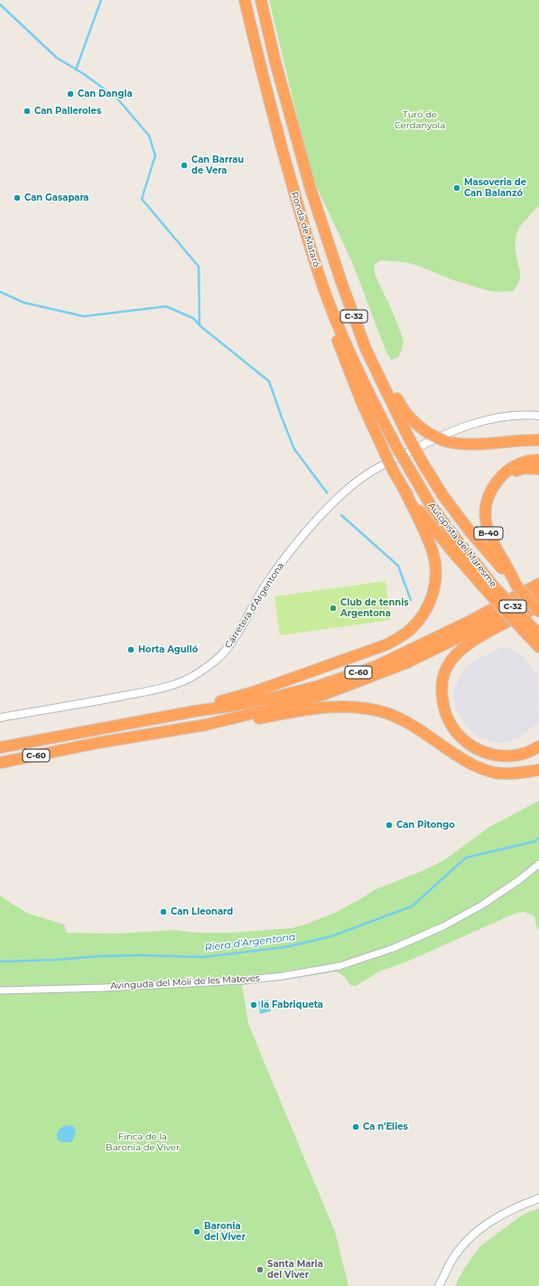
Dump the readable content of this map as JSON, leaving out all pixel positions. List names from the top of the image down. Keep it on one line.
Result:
{"streets":{"highway":["Ronda de Mataró","C-32","B-40","Autopista del Maresme","C-60"],"street":["Carretera d'Argentona","Avinguda del Molí de les Mateves"]},"crossings":[["Ronda de Mataró","Autopista del Maresme"],["B-40","Autopista del Maresme"]],"water":["Riera d'Argentona"],"parks":["Turó de Cerdanyola","Finca de la Baronia de Viver"],"places":["Can Dangla","Can Palleroles","Can Barrau de Vera","Masoveria de Can Balanzó","Can Gasapara","Club de tennis Argentona","Horta Agulló","Can Pitongo","Can Lleonard","la Fabriqueta","Ca n'Elies","Baronia del Viver","Santa Maria del Viver"]}
